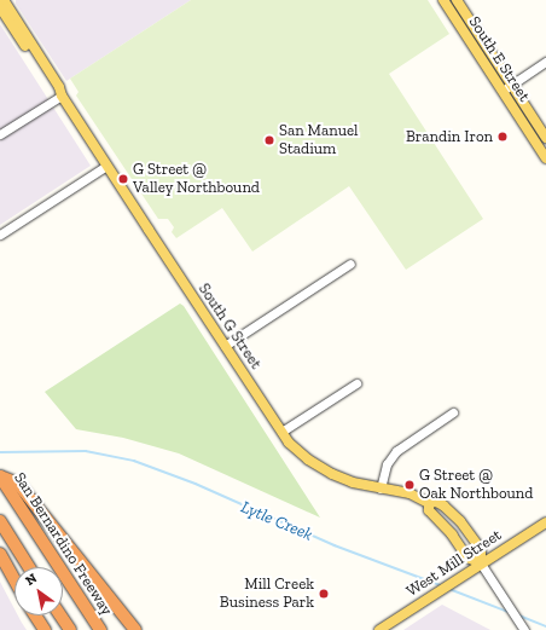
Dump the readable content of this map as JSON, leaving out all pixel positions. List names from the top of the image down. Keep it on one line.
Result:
{"streets":{"highway":["San Bernardino Freeway"],"main road":["South E Street","South G Street","West Mill Street"]},"crossings":[["South G Street","West Mill Street"]],"water":["Lytle Creek"],"places":["Brandin Iron","San Manuel Stadium","G Street @ Valley Northbound","G Street @ Oak Northbound","Mill Creek Business Park"],"north":"top left"}
